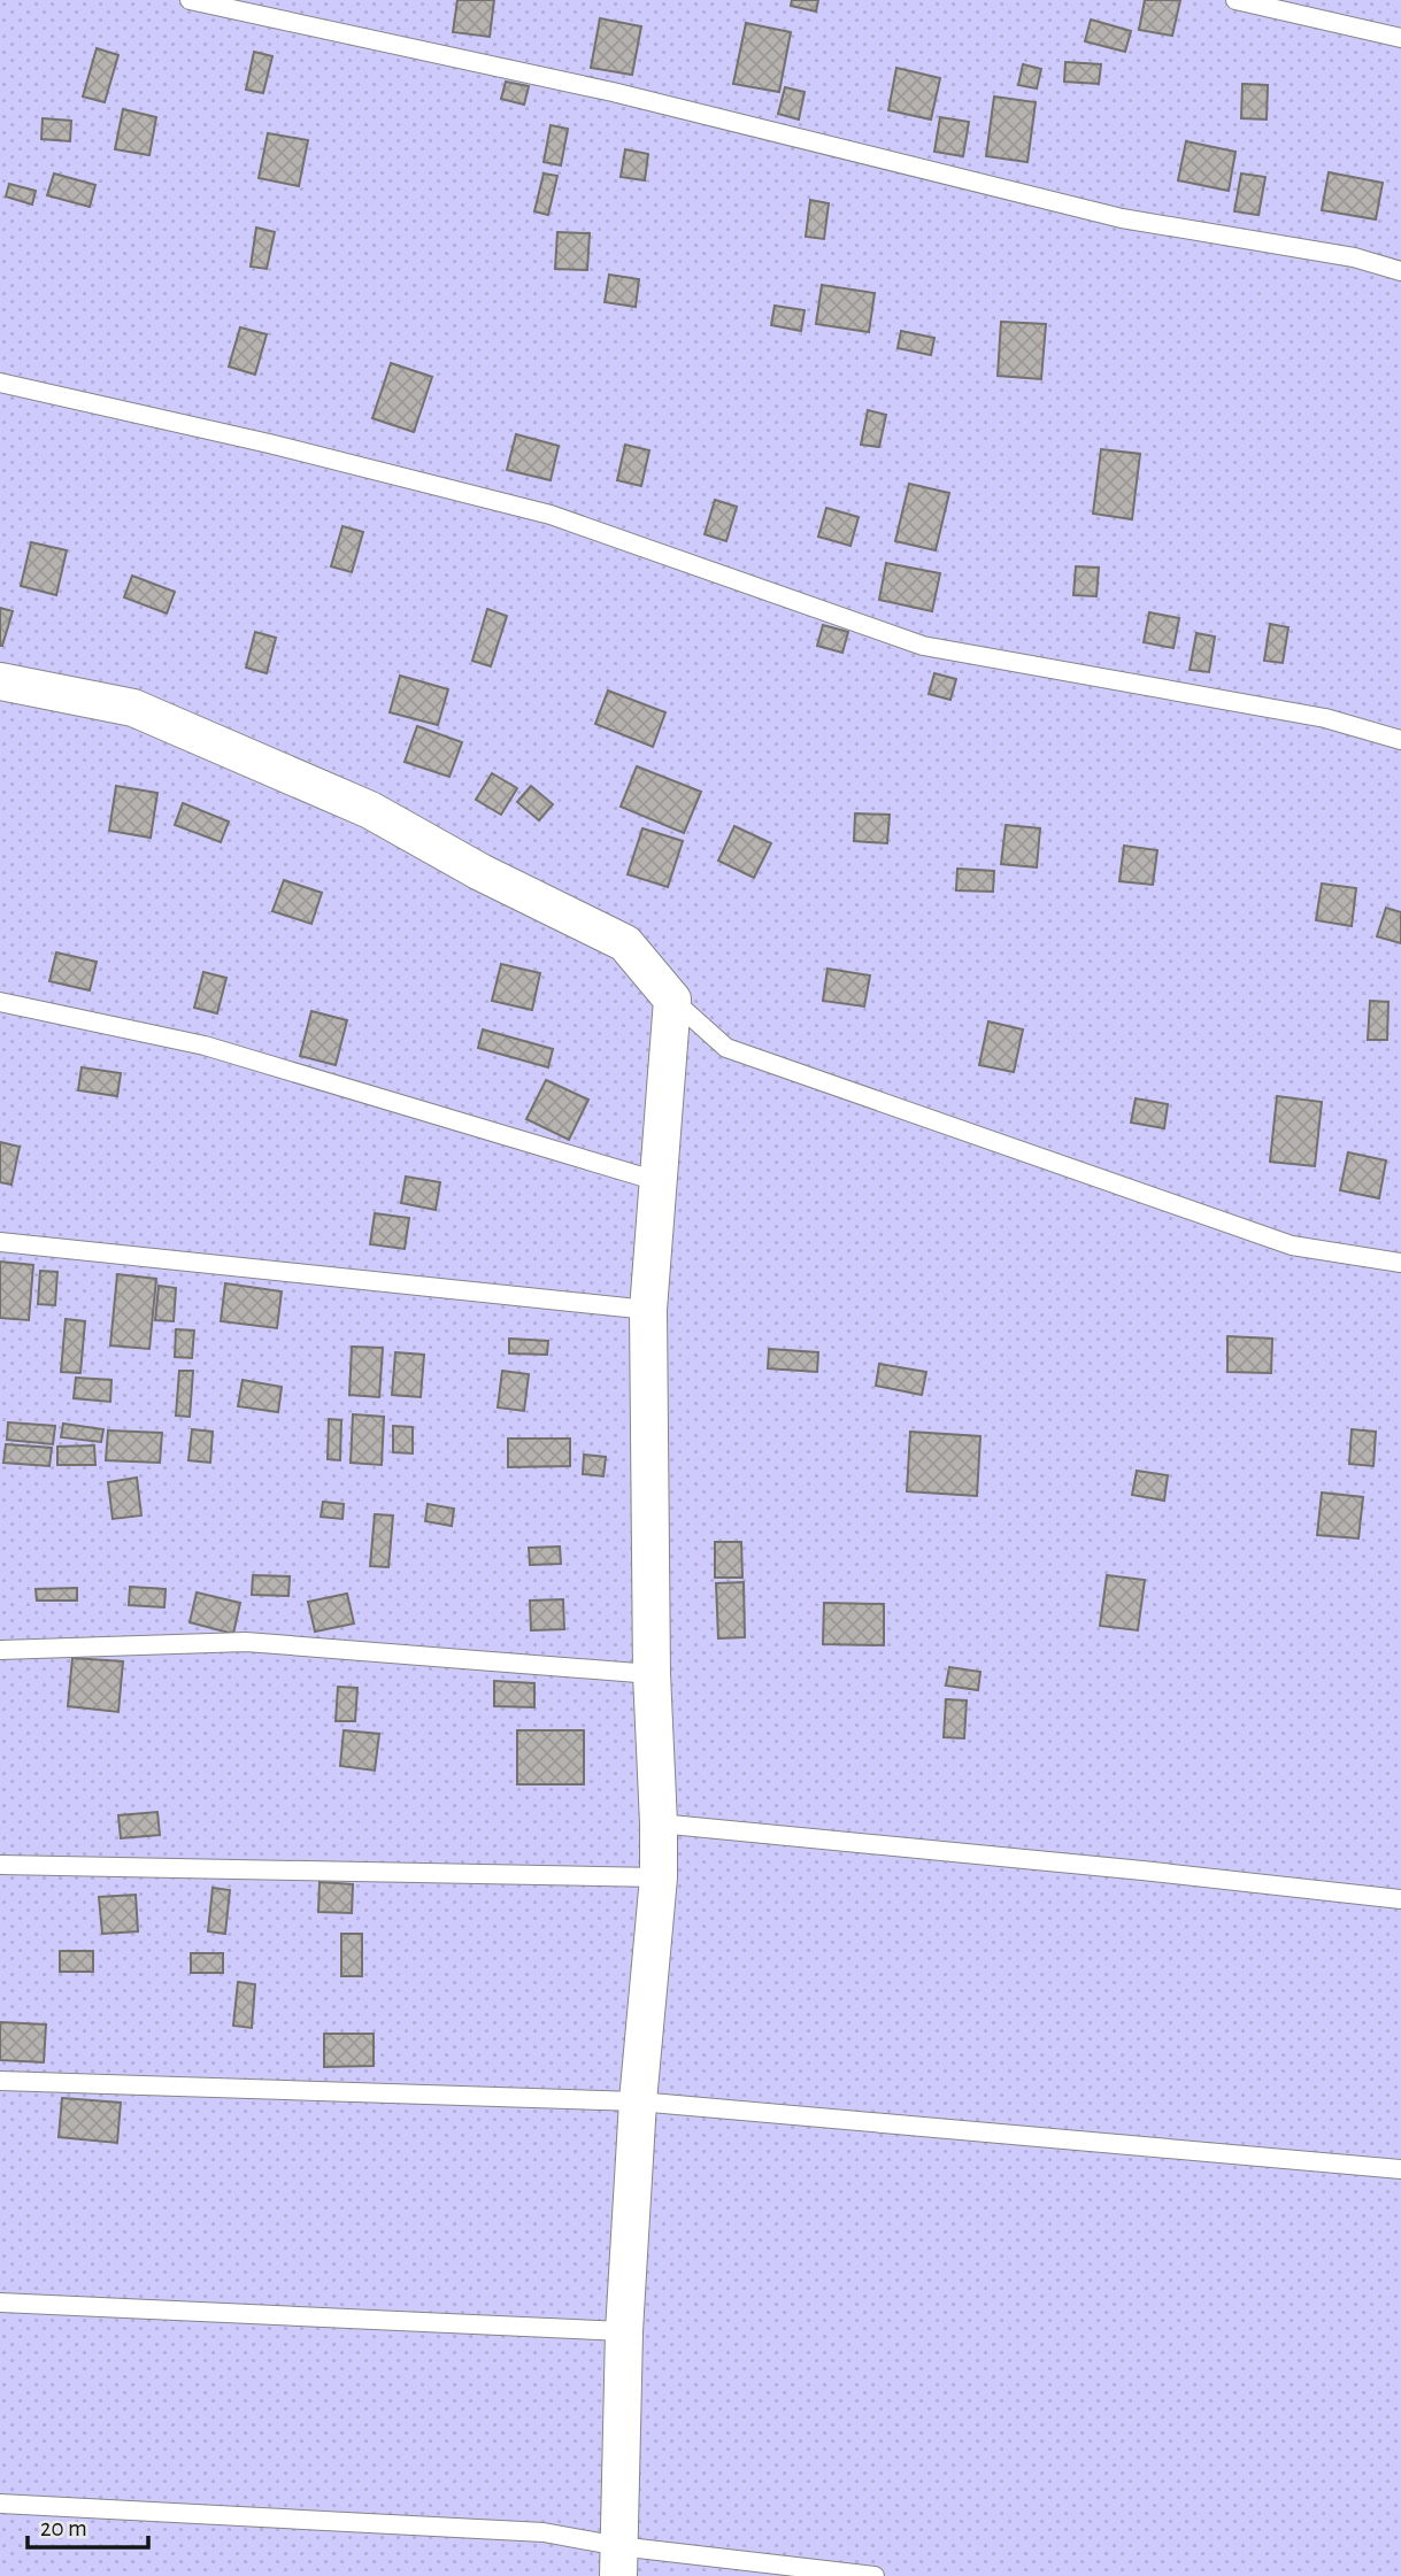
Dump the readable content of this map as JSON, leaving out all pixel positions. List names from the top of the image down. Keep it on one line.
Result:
{"scale_bar":"20 m"}
